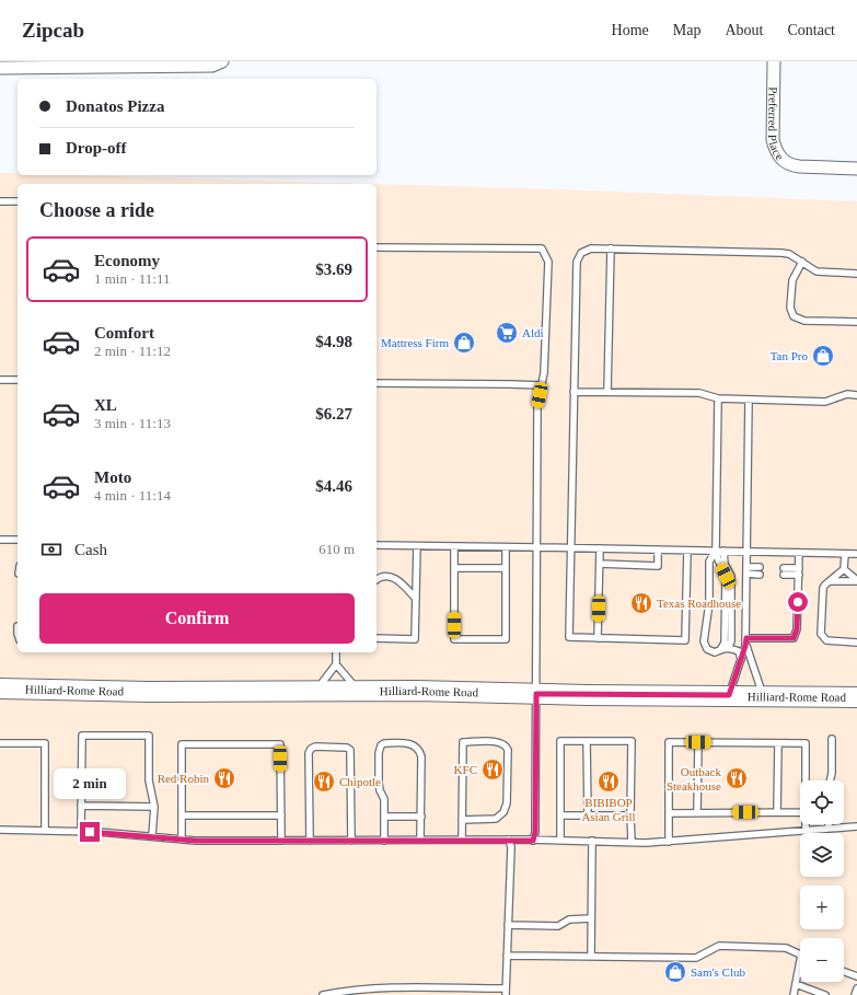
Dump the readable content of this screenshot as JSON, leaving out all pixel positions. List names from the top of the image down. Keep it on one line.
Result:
{"streets":{"main road":["Hilliard-Rome Road"],"street":["Preferred Place"]},"places":{"supermarket":["Aldi"],"shop":["Mattress Firm","Tan Pro","Sam's Club"],"restaurant":["Texas Roadhouse","KFC","Red Robin","Outback Steakhouse","Chipotle","BIBIBOP Asian Grill"]},"page":{"header":"Zipcab","nav":["Home","Map","About","Contact"],"banner":["Donatos Pizza","Drop-off"],"heading":"Choose a ride","list":[{"name":"Economy","note":"1 min · 11:11","value":"$3.69"},{"name":"Comfort","note":"2 min · 11:12","value":"$4.98"},{"name":"XL","note":"3 min · 11:13","value":"$6.27"},{"name":"Moto","note":"4 min · 11:14","value":"$4.46"}],"pay":["Cash","610 m"],"buttons":"Confirm","bubble":"2 min","map_buttons":["+","−"]}}
